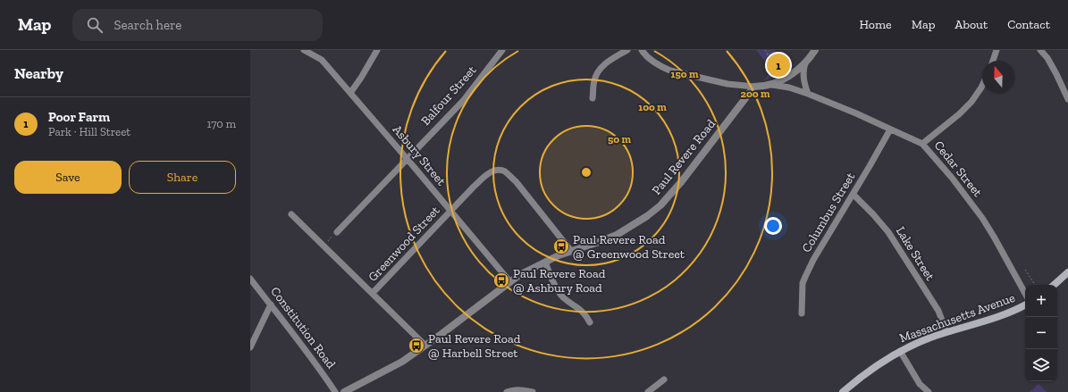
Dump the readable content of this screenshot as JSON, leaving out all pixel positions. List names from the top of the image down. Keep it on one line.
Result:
{"streets":{"main road":["Massachusetts Avenue"],"street":["Balfour Street","Asbury Street","Paul Revere Road","Cedar Street","Columbus Street","Greenwood Street","Lake Street","Constitution Road"]},"crossings":[["Balfour Street","Asbury Street"],["Asbury Street","Paul Revere Road"],["Asbury Street","Greenwood Street"],["Paul Revere Road","Cedar Street"],["Paul Revere Road","Greenwood Street"],["Cedar Street","Columbus Street"],["Columbus Street","Lake Street"],["Lake Street","Massachusetts Avenue"]],"places":{"bus stop":["Paul Revere Road @ Greenwood Street","Paul Revere Road @ Ashbury Road","Paul Revere Road @ Harbell Street"]},"north":"top","page":{"header":"Map","search":"Search here","nav":["Home","Map","About","Contact"],"heading":"Nearby","pins":"1","list":[{"mark":"1","name":"Poor Farm","note":"Park · Hill Street","value":"170 m"}],"buttons":["Save","Share"],"map_buttons":["+","−"]},"rings":["150 m","200 m","100 m","50 m"]}
